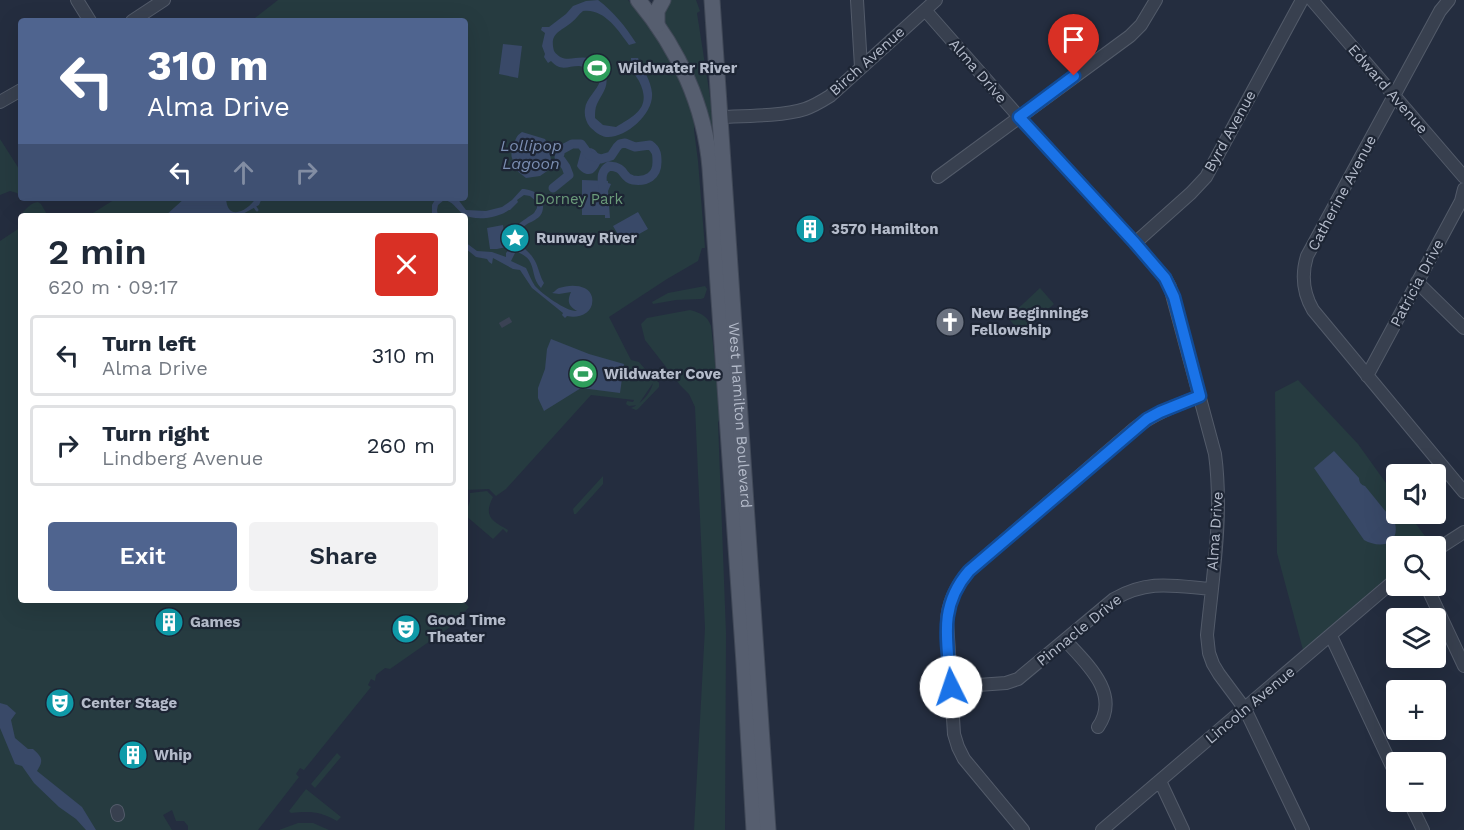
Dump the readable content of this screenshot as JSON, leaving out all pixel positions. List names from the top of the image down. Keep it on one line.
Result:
{"streets":{"main road":["West Hamilton Boulevard"],"street":["Birch Avenue","Alma Drive","Edward Avenue","Byrd Avenue","Catherine Avenue","Patricia Drive","Pinnacle Drive","Lincoln Avenue"]},"crossings":[["Birch Avenue","Alma Drive"],["Birch Avenue","West Hamilton Boulevard"],["Alma Drive","Byrd Avenue"],["Alma Drive","Pinnacle Drive"],["Alma Drive","Lincoln Avenue"],["Edward Avenue","Catherine Avenue"],["Catherine Avenue","Patricia Drive"]],"water":["Lollipop Lagoon"],"parks":["Dorney Park"],"places":{"sports":["Wildwater River","Wildwater Cove"],"building":["3570 Hamilton","Games","Whip"],"place":["Runway River"],"church":["New Beginnings Fellowship"],"theatre":["Good Time Theater","Center Stage"]},"page":{"turn":["310 m","Alma Drive"],"heading":["2 min","620 m · 09:17"],"list":[{"name":"Turn left","note":"Alma Drive","value":"310 m"},{"name":"Turn right","note":"Lindberg Avenue","value":"260 m"}],"map_buttons":["+","−"],"buttons":["Exit","Share"]}}
